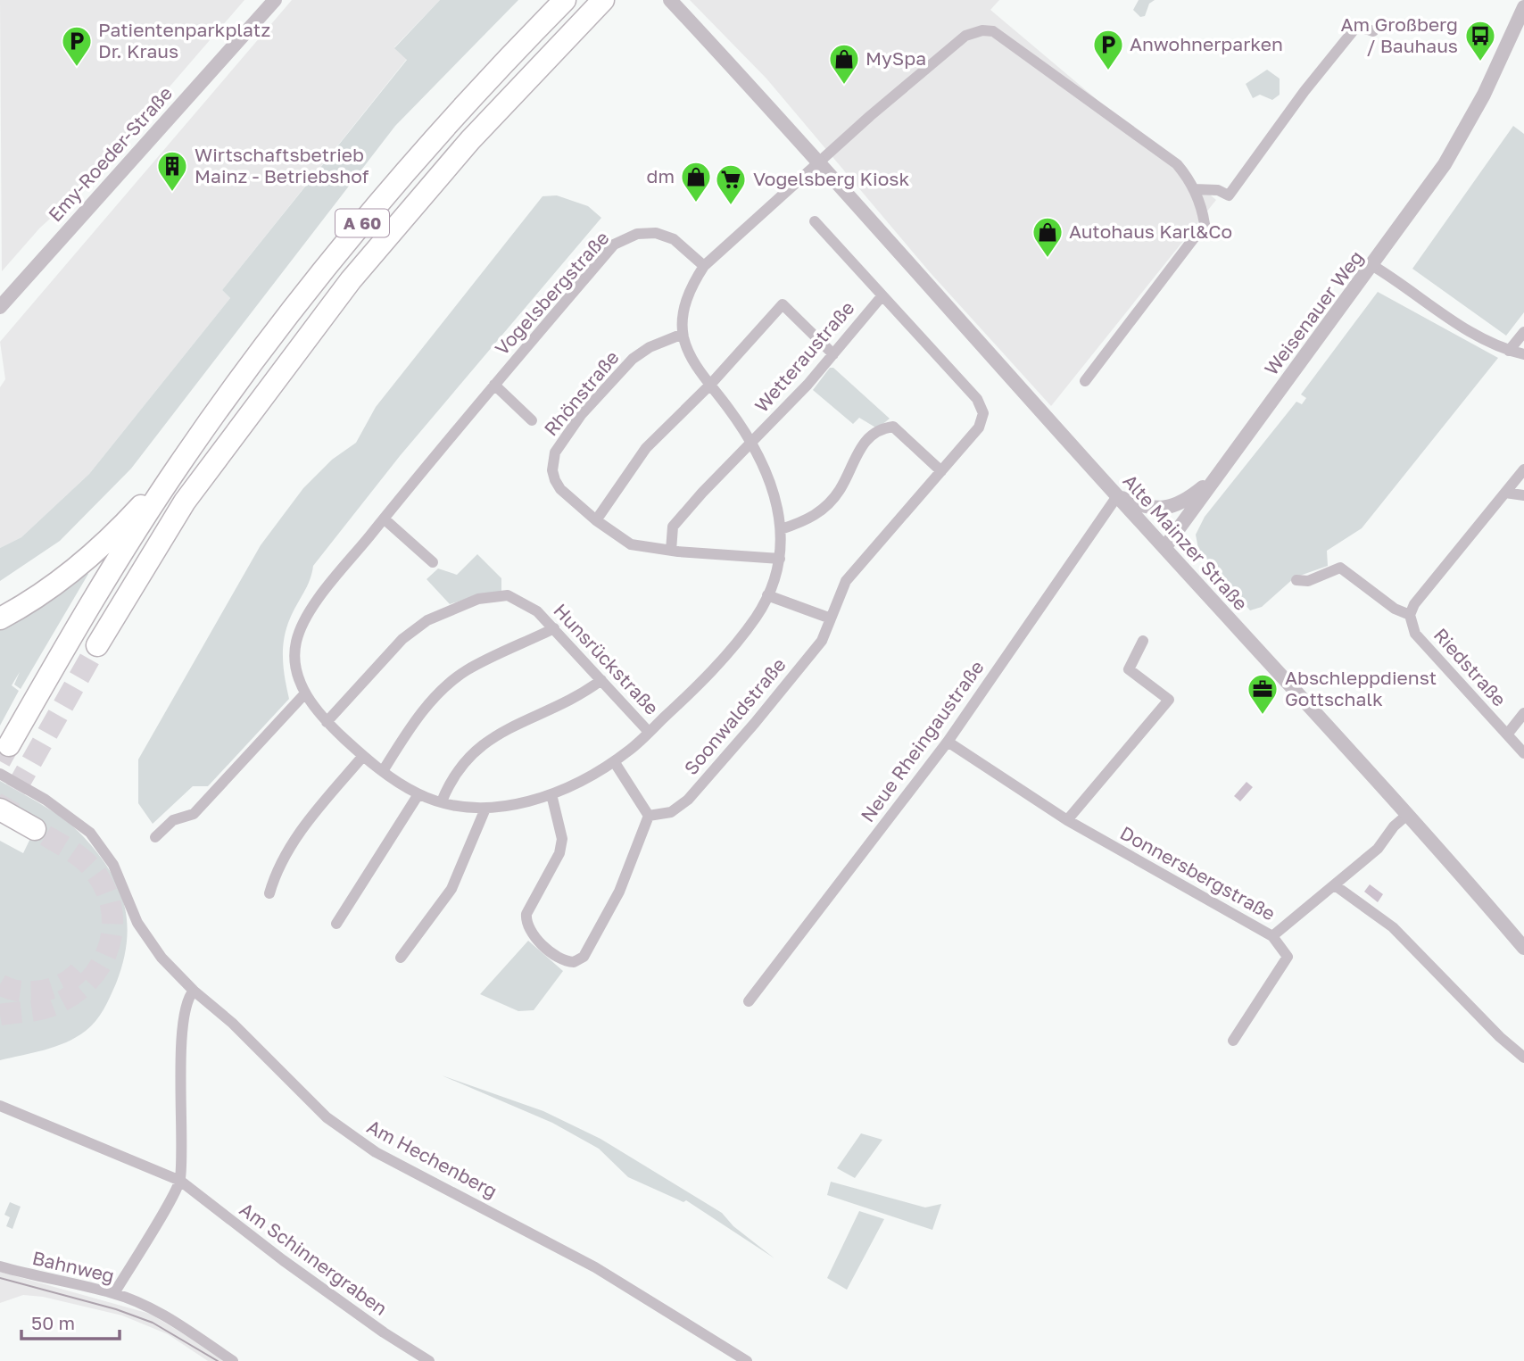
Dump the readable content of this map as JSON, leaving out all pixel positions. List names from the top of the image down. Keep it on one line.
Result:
{"streets":{"highway":["A 60"],"street":["Emy-Roeder-Straße","Vogelsbergstraße","Weisenauer Weg","Wetteraustraße","Rhönstraße","Alte Mainzer Straße","Hunsrückstraße","Riedstraße","Soonwaldstraße","Neue Rheingaustraße","Donnersbergstraße","Am Hechenberg","Am Schinnergraben","Bahnweg"]},"crossings":[["Vogelsbergstraße","Wetteraustraße"],["Vogelsbergstraße","Rhönstraße"],["Vogelsbergstraße","Alte Mainzer Straße"],["Vogelsbergstraße","Hunsrückstraße"],["Weisenauer Weg","Alte Mainzer Straße"],["Wetteraustraße","Soonwaldstraße"],["Alte Mainzer Straße","Neue Rheingaustraße"],["Alte Mainzer Straße","Donnersbergstraße"],["Neue Rheingaustraße","Donnersbergstraße"]],"places":{"bus stop":["Am Großberg / Bauhaus"],"parking":["Patientenparkplatz Dr. Kraus","Anwohnerparken"],"shop":["MySpa","dm","Autohaus Karl&Co"],"building":["Wirtschaftsbetrieb Mainz - Betriebshof"],"supermarket":["Vogelsberg Kiosk"],"office":["Abschleppdienst Gottschalk"]},"scale_bar":"50 m"}
